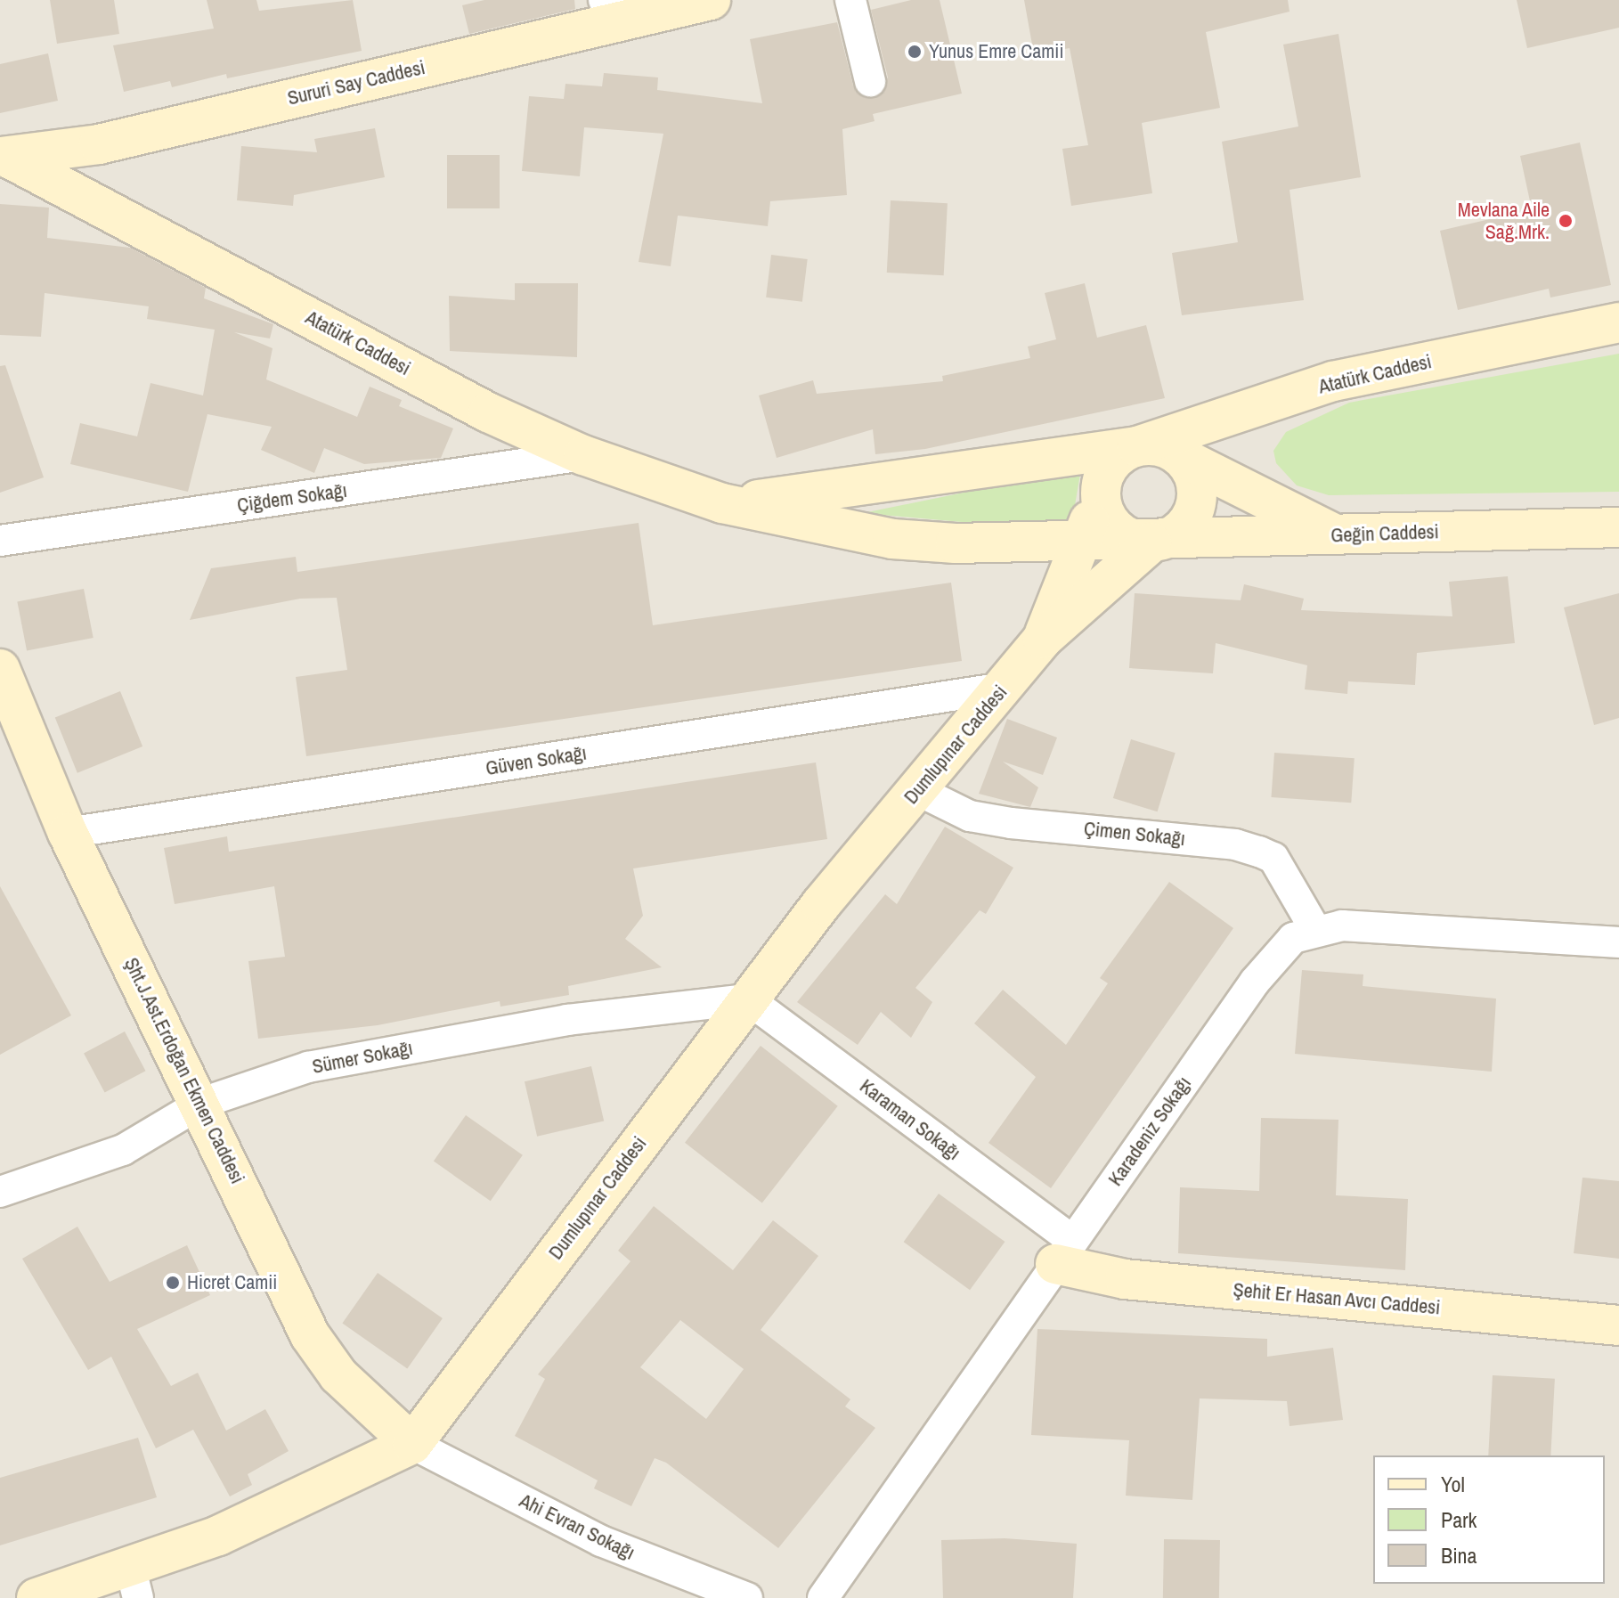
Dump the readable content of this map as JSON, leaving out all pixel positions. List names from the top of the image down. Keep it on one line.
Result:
{"streets":{"street":["Sururi Say Caddesi","Atatürk Caddesi","Çiğdem Sokağı","Geğin Caddesi","Dumlupınar Caddesi","Güven Sokağı","Çimen Sokağı","Sümer Sokağı","Şht.J.Ast.Erdoğan Ekmen Caddesi","Karaman Sokağı","Karadeniz Sokağı","Şehit Er Hasan Avcı Caddesi","Ahi Evran Sokağı"]},"crossings":[["Sururi Say Caddesi","Atatürk Caddesi"],["Atatürk Caddesi","Çiğdem Sokağı"],["Atatürk Caddesi","Geğin Caddesi"],["Atatürk Caddesi","Dumlupınar Caddesi"],["Geğin Caddesi","Dumlupınar Caddesi"],["Dumlupınar Caddesi","Güven Sokağı"],["Dumlupınar Caddesi","Çimen Sokağı"],["Dumlupınar Caddesi","Sümer Sokağı"],["Dumlupınar Caddesi","Şht.J.Ast.Erdoğan Ekmen Caddesi"],["Dumlupınar Caddesi","Karaman Sokağı"],["Dumlupınar Caddesi","Ahi Evran Sokağı"],["Güven Sokağı","Şht.J.Ast.Erdoğan Ekmen Caddesi"],["Çimen Sokağı","Karadeniz Sokağı"],["Sümer Sokağı","Şht.J.Ast.Erdoğan Ekmen Caddesi"],["Sümer Sokağı","Karaman Sokağı"],["Şht.J.Ast.Erdoğan Ekmen Caddesi","Ahi Evran Sokağı"],["Karaman Sokağı","Karadeniz Sokağı"],["Karaman Sokağı","Şehit Er Hasan Avcı Caddesi"],["Karadeniz Sokağı","Şehit Er Hasan Avcı Caddesi"]],"places":["Yunus Emre Camii","Mevlana Aile Sağ.Mrk.","Hicret Camii"],"legend":["Yol","Park","Bina"]}
